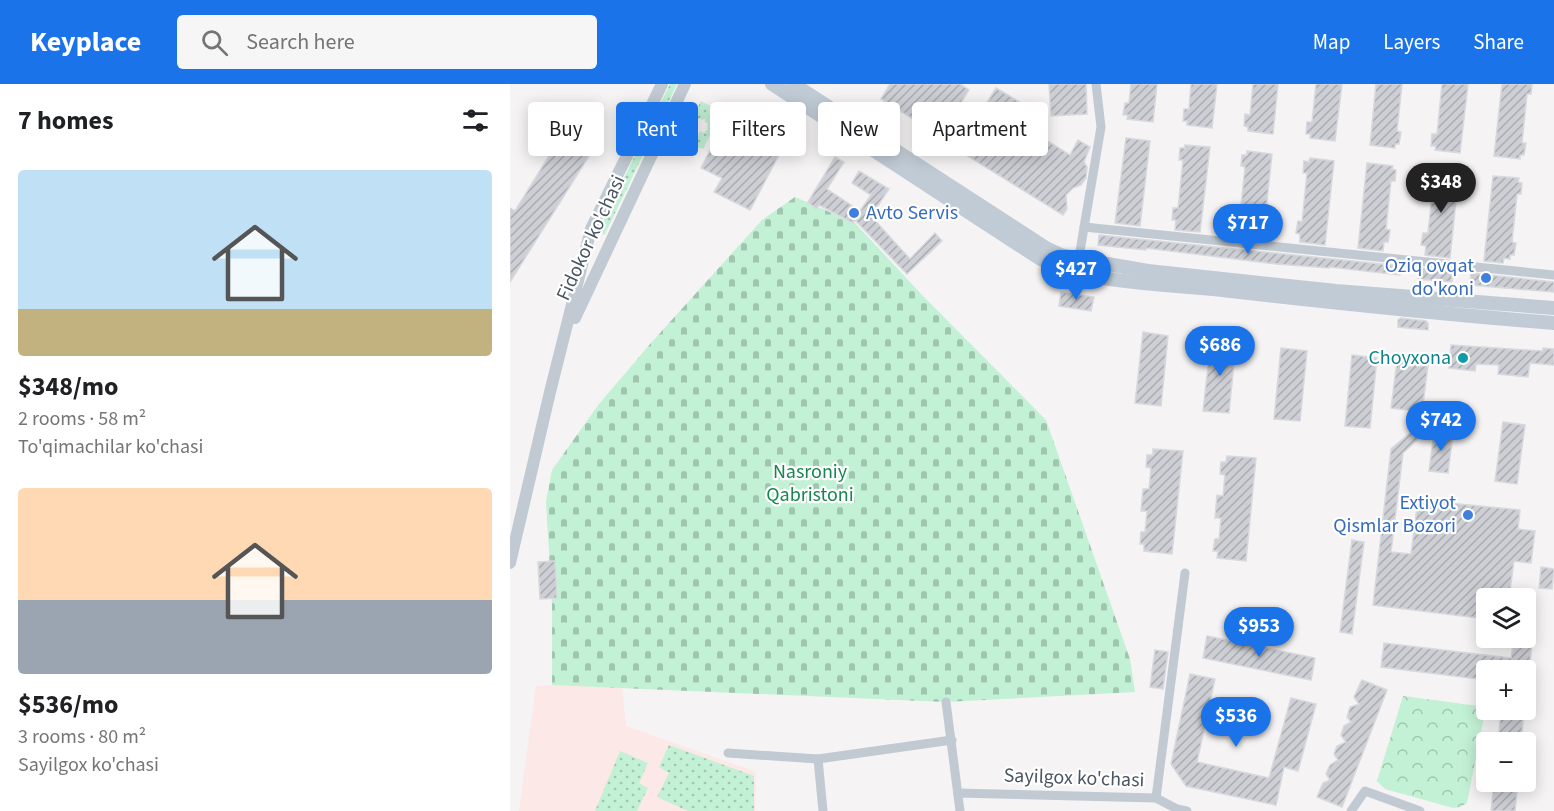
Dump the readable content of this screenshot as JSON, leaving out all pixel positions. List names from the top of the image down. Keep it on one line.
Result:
{"streets":{"street":["Fidokor ko'chasi","Sayilgox ko'chasi"]},"parks":["Nasroniy Qabristoni"],"places":["Avto Servis","Oziq ovqat do'koni","Choyxona","Extiyot Qismlar Bozori"],"page":{"header":"Keyplace","search":"Search here","nav":["Map","Layers","Share"],"heading":"7 homes","chip":["Buy","Rent","Filters","New","Apartment"],"list":[{"name":"$348/mo","note":"2 rooms · 58 m² · To'qimachilar ko'chasi"},{"name":"$536/mo","note":"3 rooms · 80 m² · Sayilgox ko'chasi"}],"price":["$348","$717","$427","$686","$742","$953","$536"],"map_buttons":["+","−"]}}
